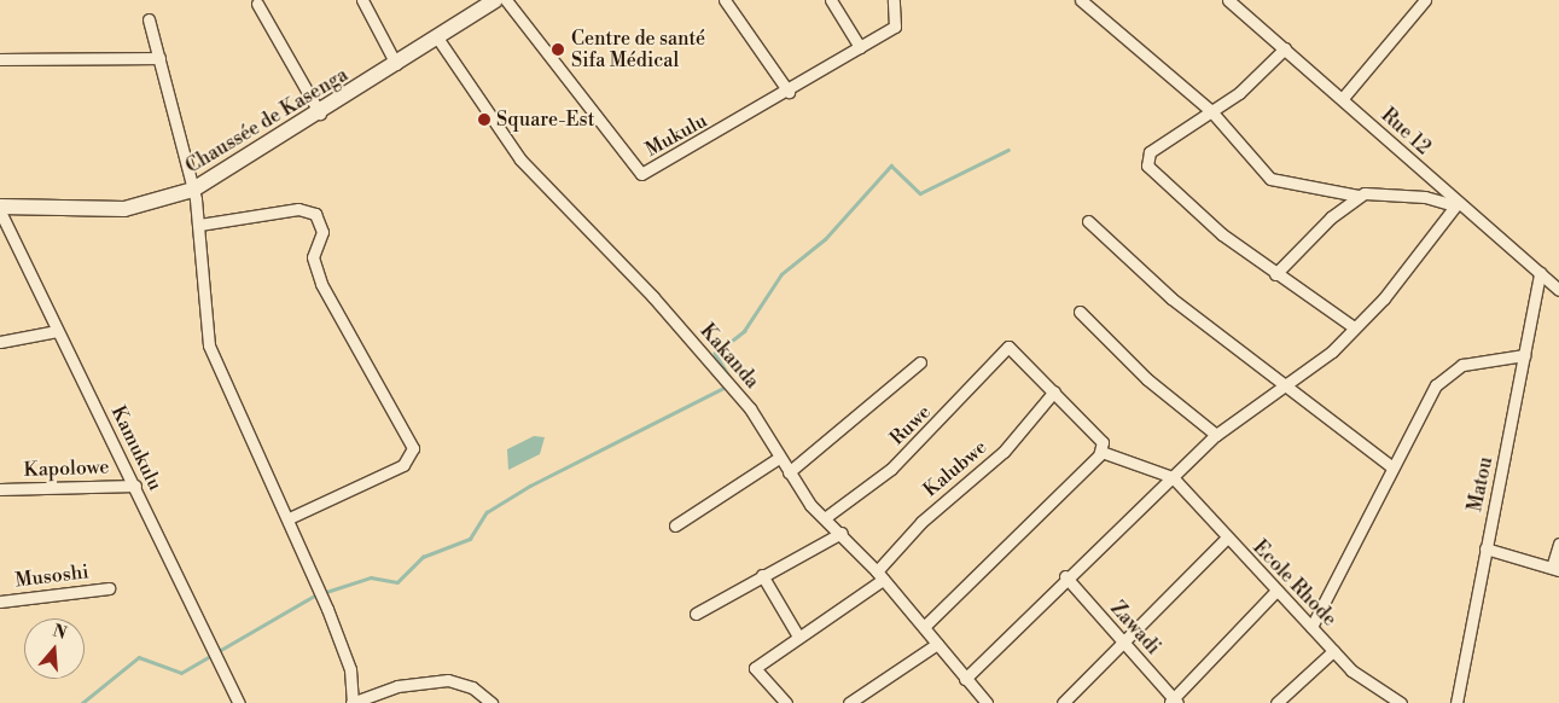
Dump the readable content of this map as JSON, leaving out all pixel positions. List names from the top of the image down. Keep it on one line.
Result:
{"streets":{"main road":["Chaussée de Kasenga"],"street":["Rue 12","Mukulu","Kakanda","Ruwe","Kamukulu","Kapolowe","Kalubwe","Matou","Musoshi","Ecole Rhode","Zawadi"]},"crossings":[["Chaussée de Kasenga","Kakanda"],["Rue 12","Matou"],["Kakanda","Ruwe"],["Kakanda","Kalubwe"],["Ruwe","Kalubwe"],["Kamukulu","Kapolowe"]],"places":["Centre de santé Sifa Médical","Square-Est"],"north":"top"}
